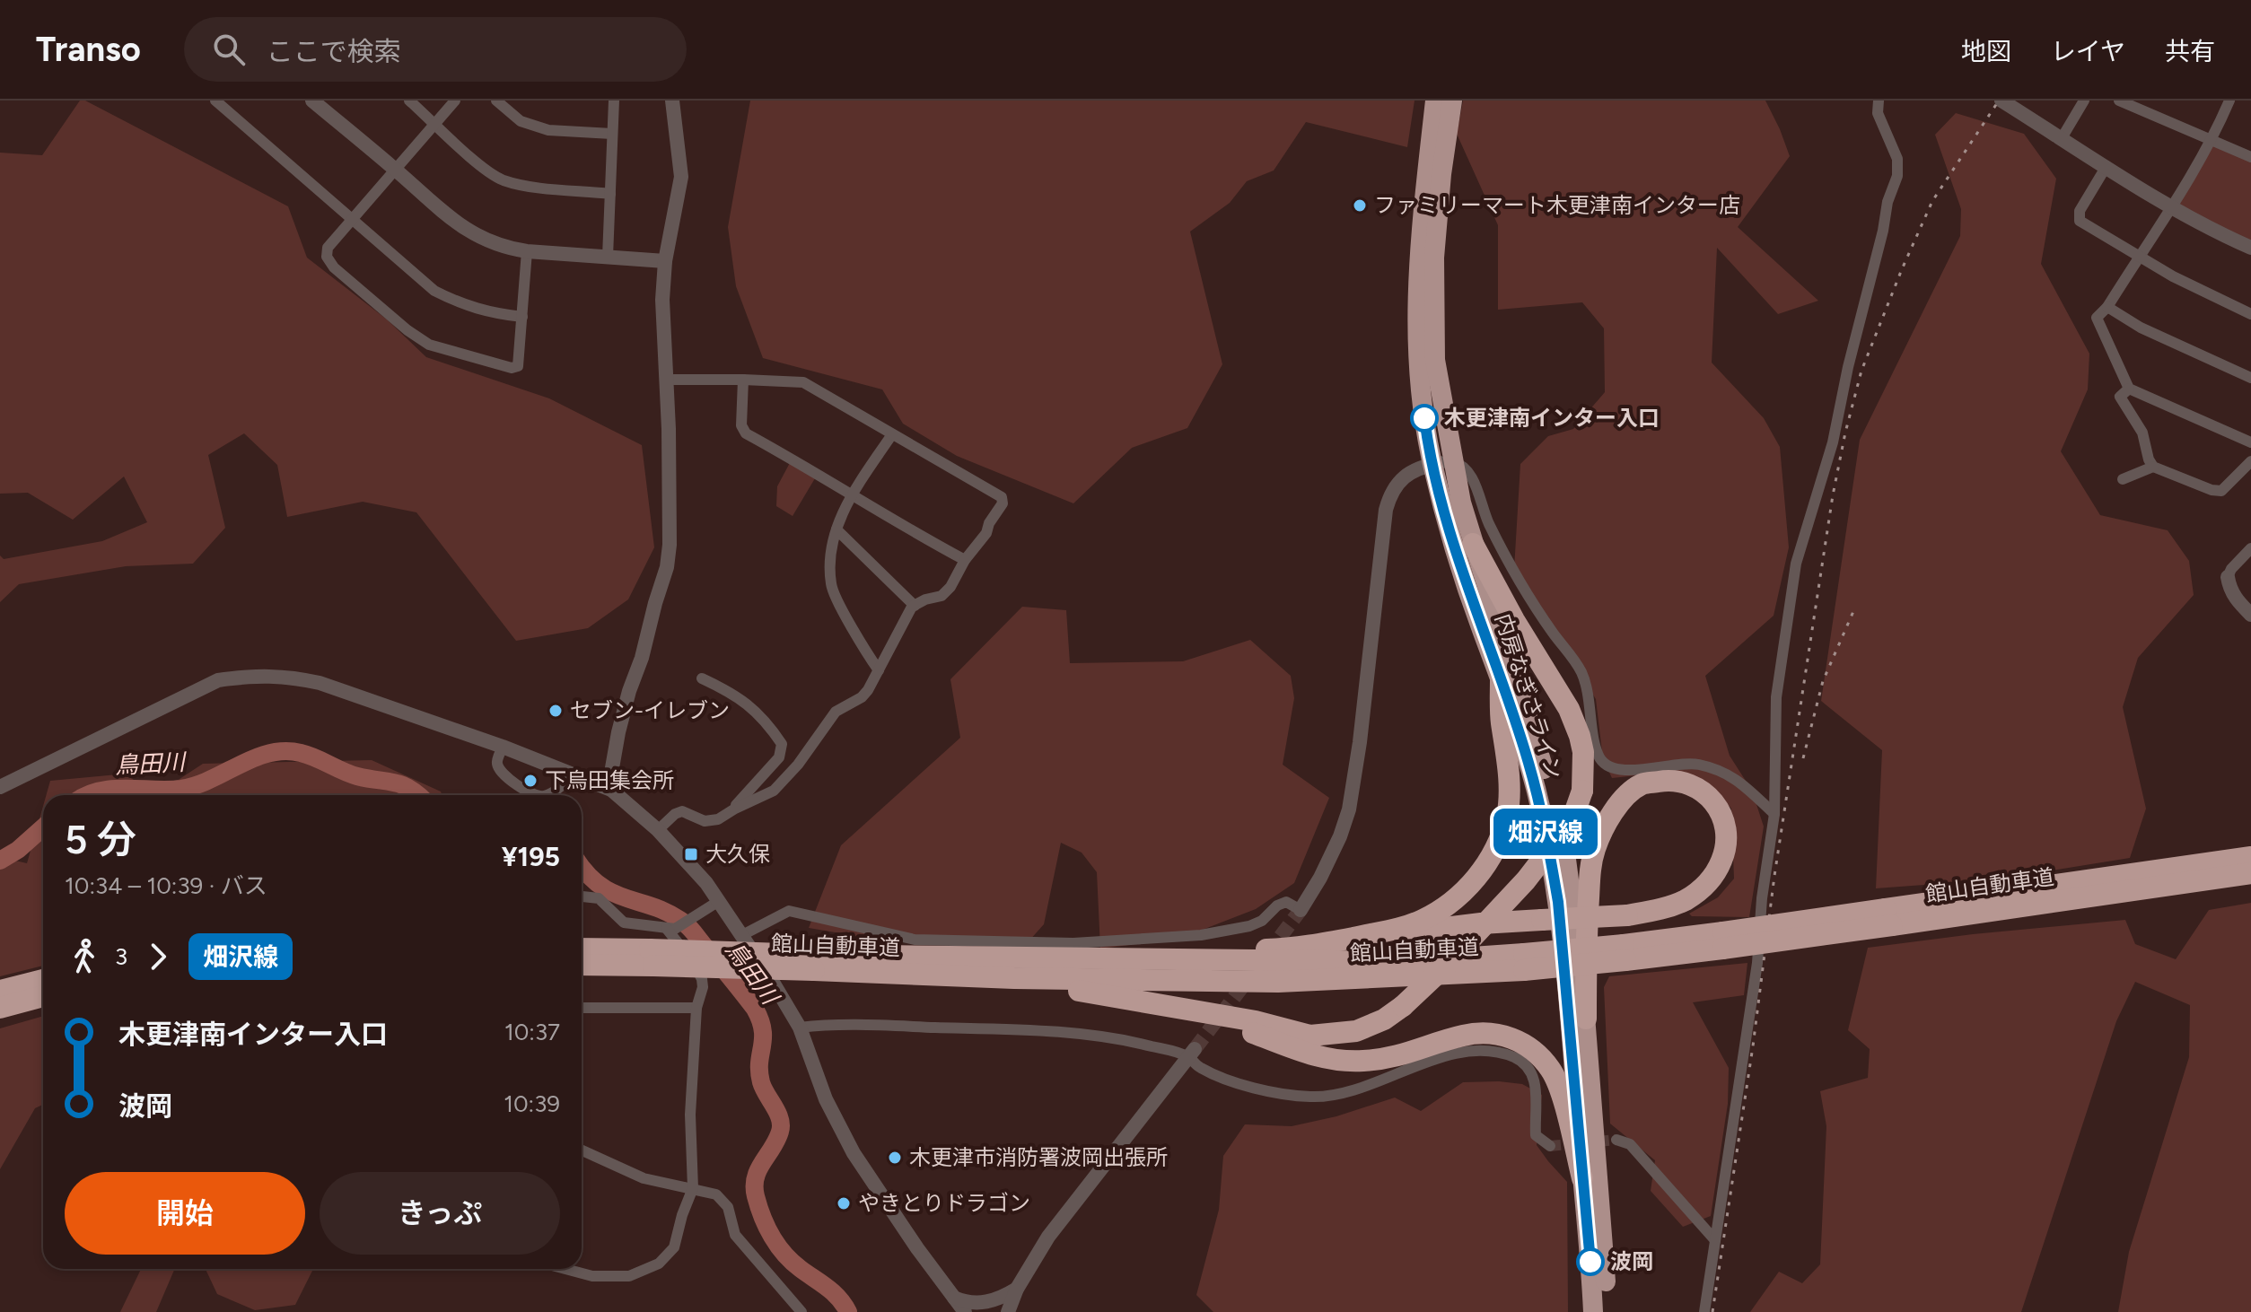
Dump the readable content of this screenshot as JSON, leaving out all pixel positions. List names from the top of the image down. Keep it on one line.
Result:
{"streets":{"highway":["内房なぎさライン","館山自動車道"]},"water":["鳥田川"],"places":{"other":["ファミリーマート木更津南インター店","木更津南インター入口","セブン-イレブン","下烏田集会所","木更津市消防署波岡出張所","やきとりドラゴン","波岡"],"transit":["大久保"]},"lines":["bus line 畑沢線"],"page":{"header":"Transo","search":"ここで検索","nav":["地図","レイヤ","共有"],"on_map":"畑沢線","heading":["5 分","10:34 – 10:39 · バス","¥195"],"legs":["3","畑沢線"],"list":[{"name":"木更津南インター入口","value":"10:37"},{"name":"波岡","value":"10:39"}],"buttons":["開始","きっぷ"]}}
